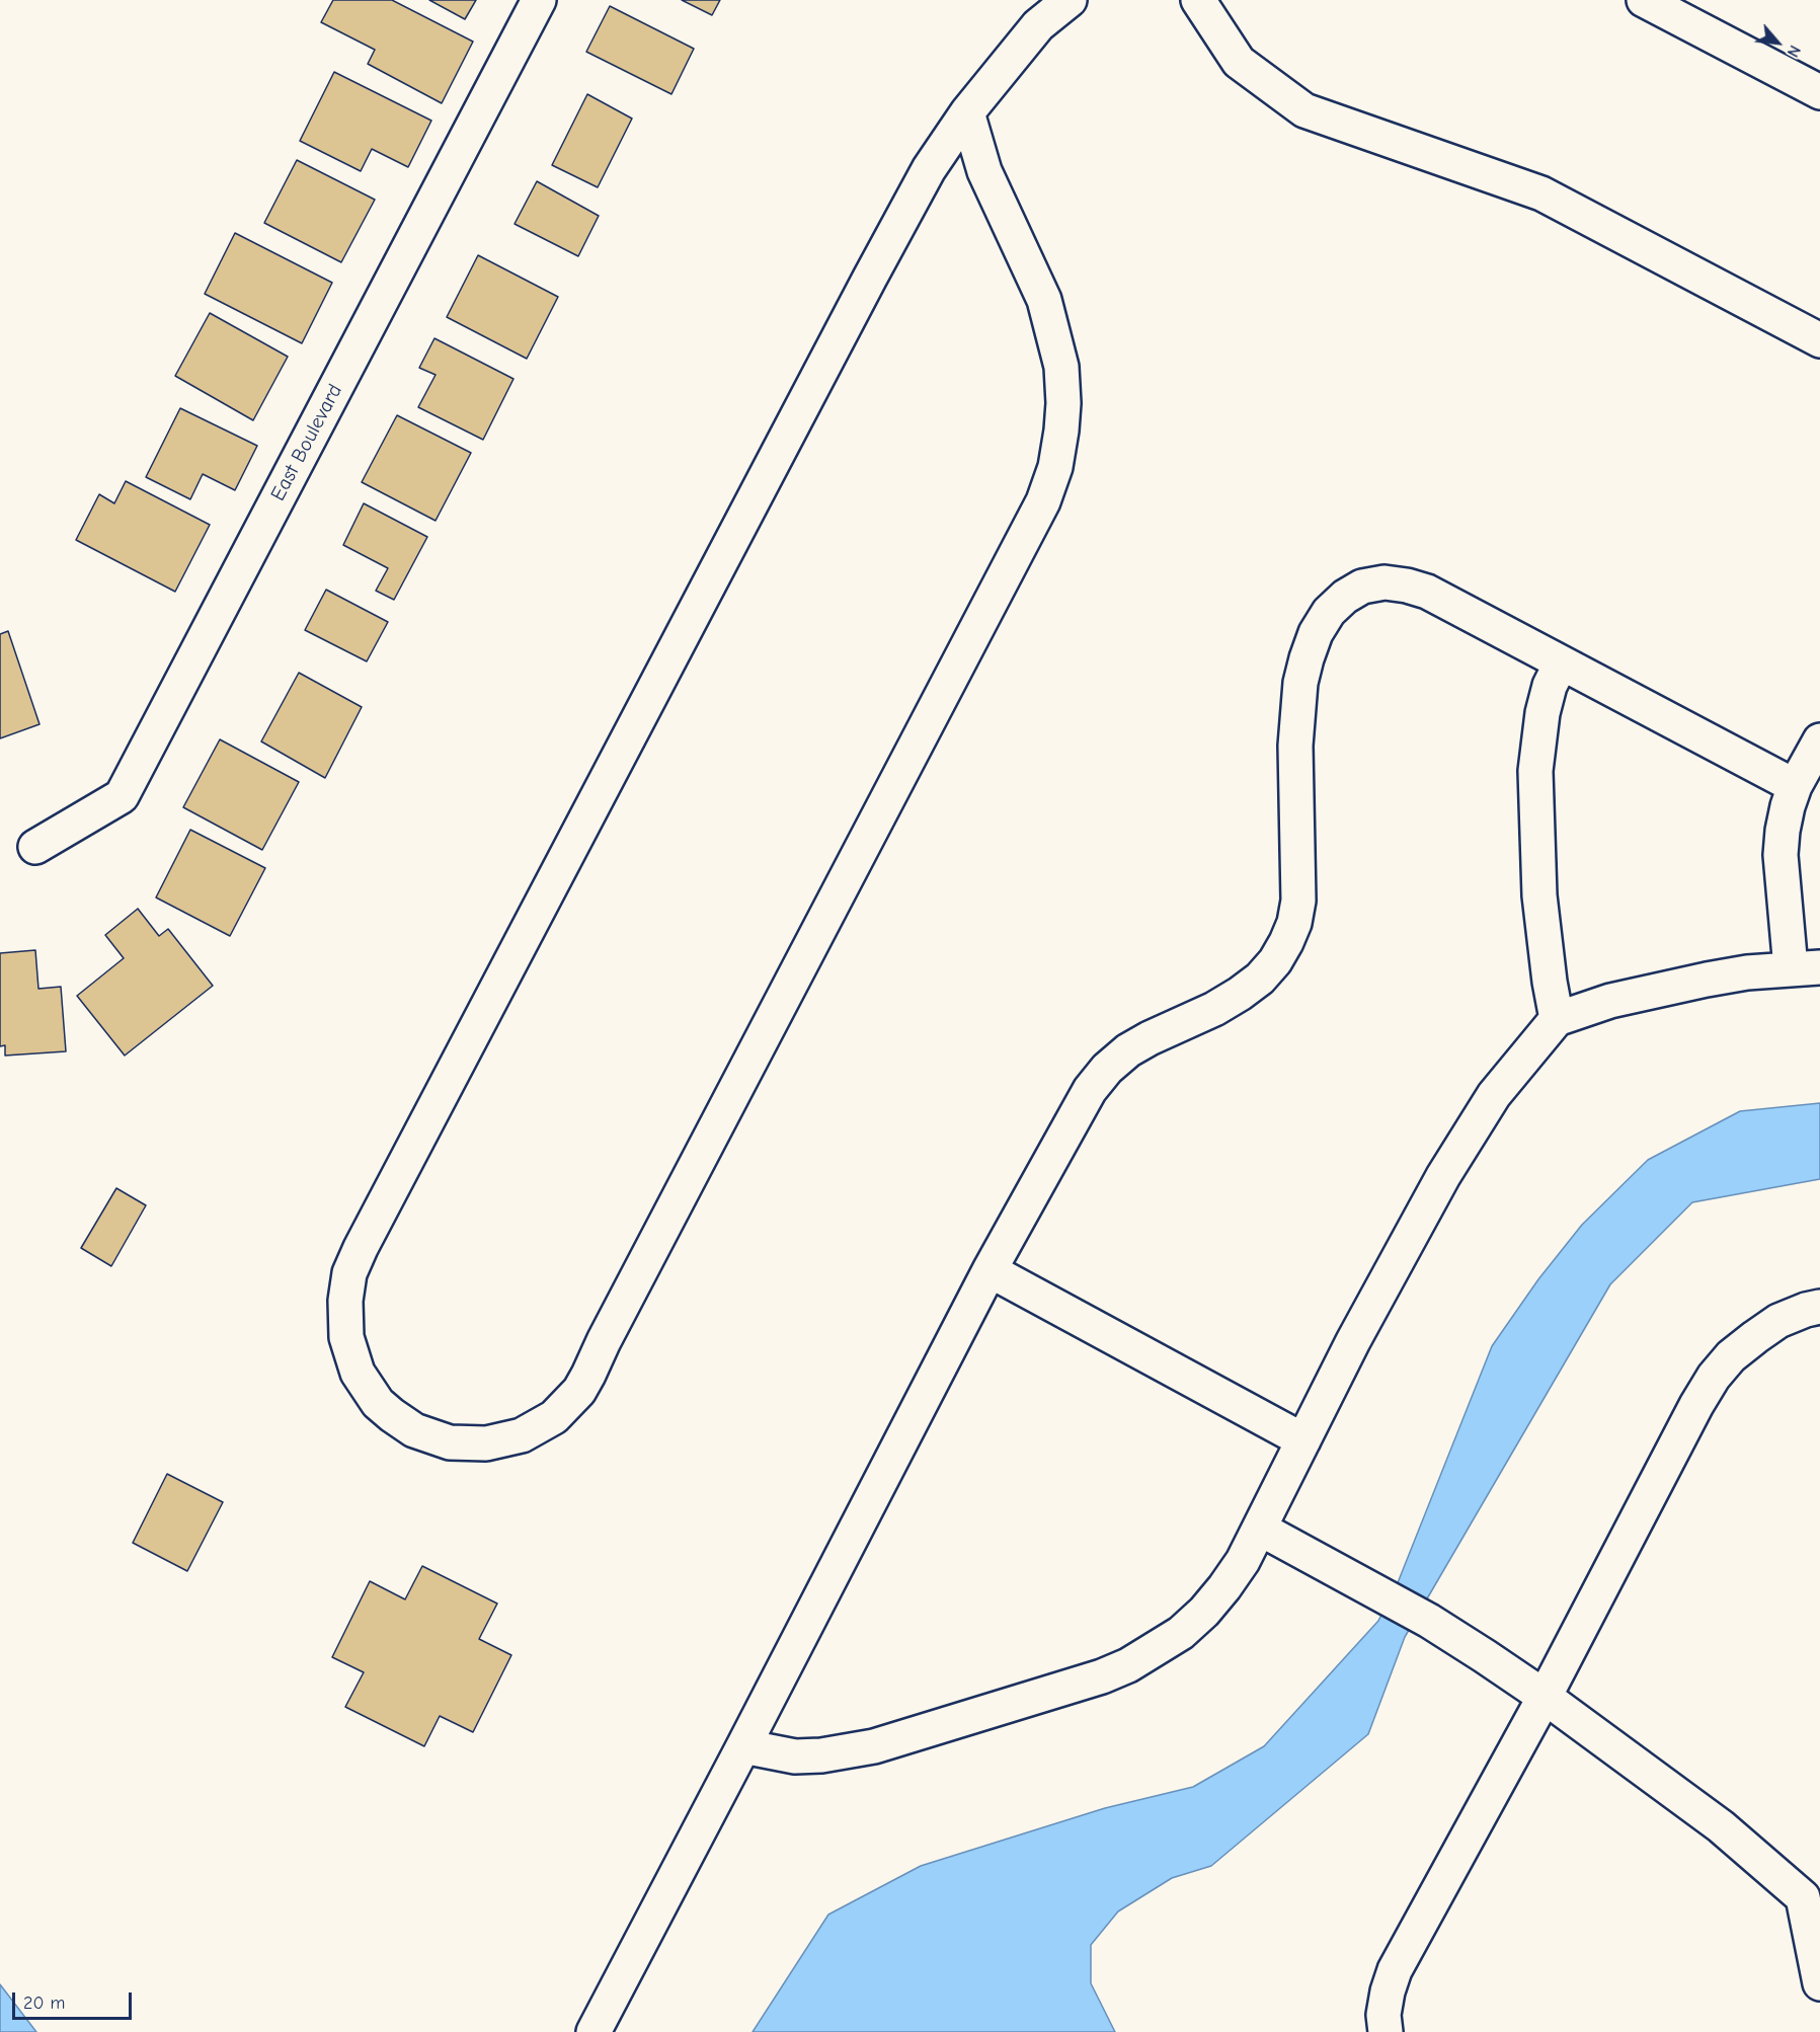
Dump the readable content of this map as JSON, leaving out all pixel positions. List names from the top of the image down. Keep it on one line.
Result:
{"streets":{"street":["East Boulevard"]},"scale_bar":"20 m","north":"bottom right"}
